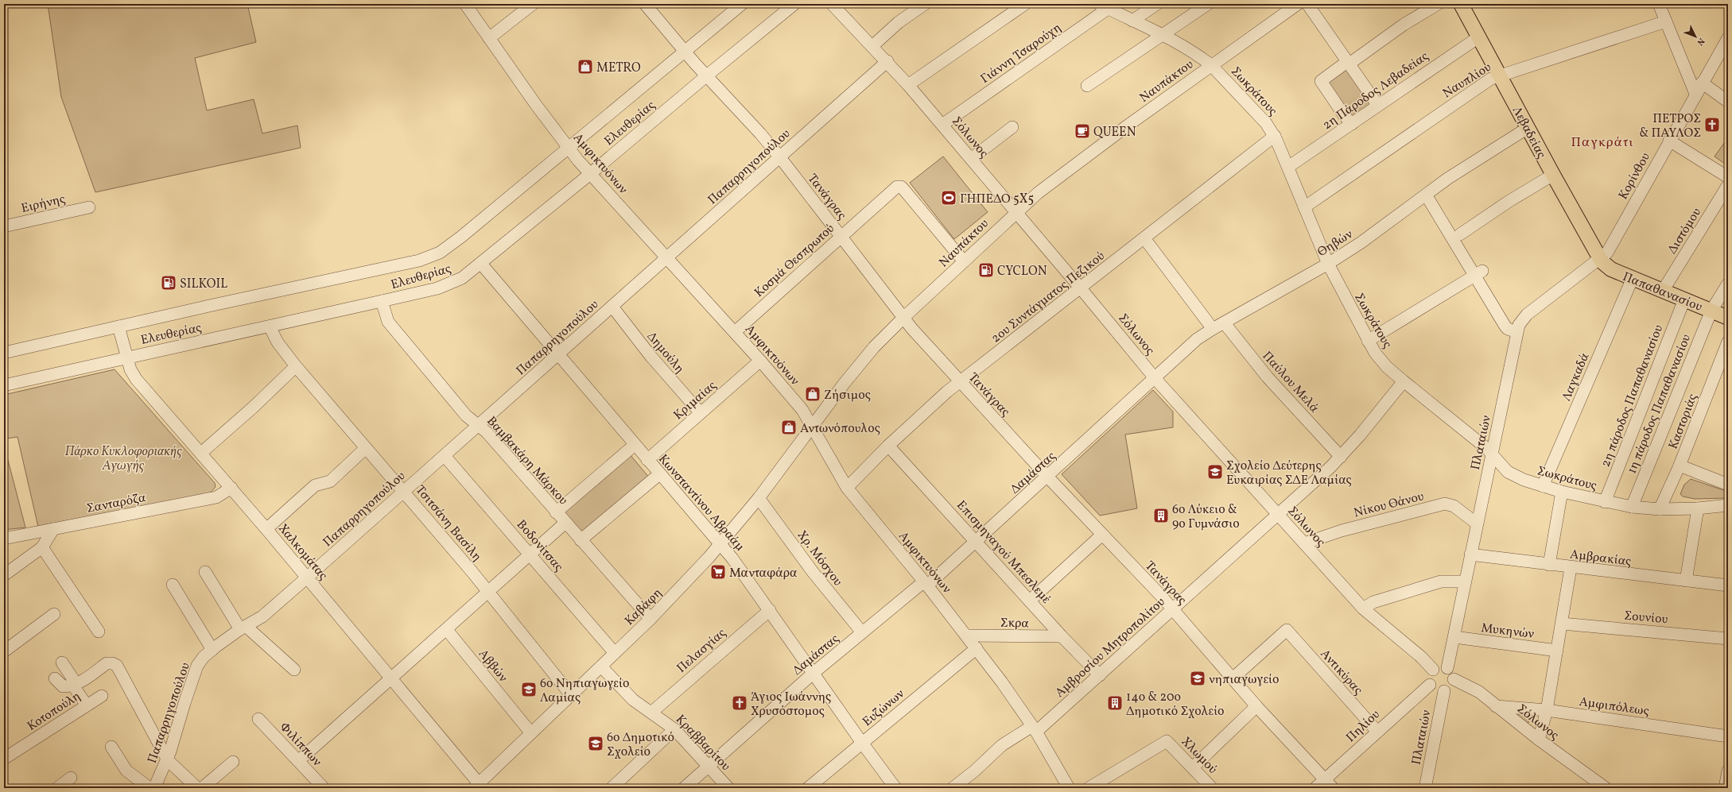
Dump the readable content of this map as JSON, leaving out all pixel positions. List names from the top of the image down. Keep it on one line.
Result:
{"streets":{"main road":["Λεβαδείας","Παπαθανασίου"],"street":["Γιάννη Τσαρούχη","Ναυπλίου","Ναυπάκτου","2η Πάροδος Λεβαδείας","Σωκράτους","Ελευθερίας","Σόλωνος","Αμφικτυόνων","Παπαρρηγοπούλου","Κορίνθου","Τανάγρας","Ειρήνης","Διστόμου","Θηβών","Κοσμά Θεσπρωτού","2ου Συντάγματος Πεζικού","Δημούλη","Λαγκαδά","Παύλου Μελά","2η πάροδος Παπαθανασίου","Κριμαίας","1η πάροδος Παπαθανασίου","Καστοριάς","Πλαταιών","Βαμβακάρη Μάρκου","Δαμάστας","Σανταρόζα","Κωνσταντίνου Αβραάμ","Νίκου Θάνου","Τσιτσάνη Βασίλη","Βοδονίτσας","Χαλκομάτας","Επισμηναγού Μπεσλεμέ","Αμβρακίας","Χρ. Μόσχου","Καβάφη","Σουνίου","Σκρα","Μυκηνών","Αμβροσίου Μητροπολίτου","Πελασγίας","Αββών","Αντικύρας","Αμφιπόλεως","Ευζώνων","Κοτοπούλη","Πηλίου","Κραββαρίτου","Φιλίππων","Χλωμού"]},"crossings":[["Γιάννη Τσαρούχη","Σωκράτους"],["Γιάννη Τσαρούχη","Σόλωνος"],["Ναυπλίου","Σωκράτους"],["Ναυπλίου","Λεβαδείας"],["Ναυπάκτου","Σωκράτους"],["Ναυπάκτου","Σόλωνος"],["Ναυπάκτου","Αμφικτυόνων"],["Ναυπάκτου","Τανάγρας"],["Ναυπάκτου","Κοσμά Θεσπρωτού"],["Ναυπάκτου","Καβάφη"],["2η Πάροδος Λεβαδείας","Σωκράτους"],["2η Πάροδος Λεβαδείας","Λεβαδείας"],["Σωκράτους","Θηβών"],["Σωκράτους","2ου Συντάγματος Πεζικού"],["Σωκράτους","Λαγκαδά"],["Σωκράτους","2η πάροδος Παπαθανασίου"],["Σωκράτους","1η πάροδος Παπαθανασίου"],["Σωκράτους","Καστοριάς"],["Σωκράτους","Πλαταιών"],["Σωκράτους","Αμβροσίου Μητροπολίτου"],["Ελευθερίας","Αμφικτυόνων"],["Ελευθερίας","Τανάγρας"],["Ελευθερίας","Βαμβακάρη Μάρκου"],["Ελευθερίας","Κωνσταντίνου Αβραάμ"],["Ελευθερίας","Τσιτσάνη Βασίλη"],["Ελευθερίας","Χαλκομάτας"],["Λεβαδείας","Κορίνθου"],["Λεβαδείας","Θηβών"],["Λεβαδείας","Παπαθανασίου"],["Λεβαδείας","Πλαταιών"],["Σόλωνος","Παπαρρηγοπούλου"],["Σόλωνος","Θηβών"],["Σόλωνος","2ου Συντάγματος Πεζικού"],["Σόλωνος","Πλαταιών"],["Σόλωνος","Δαμάστας"],["Σόλωνος","Νίκου Θάνου"],["Σόλωνος","Αμβροσίου Μητροπολίτου"],["Σόλωνος","Αμφιπόλεως"],["Σόλωνος","Πηλίου"],["Αμφικτυόνων","Παπαρρηγοπούλου"],["Αμφικτυόνων","Κοσμά Θεσπρωτού"],["Αμφικτυόνων","2ου Συντάγματος Πεζικού"],["Αμφικτυόνων","Κριμαίας"],["Αμφικτυόνων","Δαμάστας"],["Αμφικτυόνων","Καβάφη"],["Αμφικτυόνων","Σκρα"],["Αμφικτυόνων","Αμβροσίου Μητροπολίτου"],["Αμφικτυόνων","Ευζώνων"],["Παπαρρηγοπούλου","Τανάγρας"],["Παπαρρηγοπούλου","Δημούλη"],["Παπαρρηγοπούλου","Βαμβακάρη Μάρκου"],["Παπαρρηγοπούλου","Κωνσταντίνου Αβραάμ"],["Παπαρρηγοπούλου","Τσιτσάνη Βασίλη"],["Παπαρρηγοπούλου","Βοδονίτσας"],["Παπαρρηγοπούλου","Χαλκομάτας"],["Κορίνθου","Παπαθανασίου"],["Κορίνθου","Πλαταιών"],["Τανάγρας","Κοσμά Θεσπρωτού"],["Τανάγρας","2ου Συντάγματος Πεζικού"],["Τανάγρας","Δαμάστας"],["Τανάγρας","Αμβροσίου Μητροπολίτου"],["Τανάγρας","Αντικύρας"],["Τανάγρας","Πηλίου"],["Διστόμου","Παπαθανασίου"],["Θηβών","Παύλου Μελά"],["Θηβών","Δαμάστας"],["Παπαθανασίου","Λαγκαδά"],["Παπαθανασίου","2η πάροδος Παπαθανασίου"],["Παπαθανασίου","1η πάροδος Παπαθανασίου"],["Παπαθανασίου","Πλαταιών"],["2ου Συντάγματος Πεζικού","Επισμηναγού Μπεσλεμέ"],["Δημούλη","Κριμαίας"],["Παύλου Μελά","Αμβροσίου Μητροπολίτου"],["Κριμαίας","Κωνσταντίνου Αβραάμ"],["Πλαταιών","Νίκου Θάνου"],["Πλαταιών","Αμβρακίας"],["Πλαταιών","Μυκηνών"],["Πλαταιών","Πηλίου"],["Βαμβακάρη Μάρκου","Καβάφη"],["Δαμάστας","Κωνσταντίνου Αβραάμ"],["Δαμάστας","Επισμηναγού Μπεσλεμέ"],["Δαμάστας","Χρ. Μόσχου"],["Δαμάστας","Κραββαρίτου"],["Σανταρόζα","Χαλκομάτας"],["Κωνσταντίνου Αβραάμ","Καβάφη"],["Κωνσταντίνου Αβραάμ","Πελασγίας"],["Κωνσταντίνου Αβραάμ","Ευζώνων"],["Τσιτσάνη Βασίλη","Καβάφη"],["Βοδονίτσας","Καβάφη"],["Χαλκομάτας","Καβάφη"],["Επισμηναγού Μπεσλεμέ","Σκρα"],["Επισμηναγού Μπεσλεμέ","Αμβροσίου Μητροπολίτου"],["Χρ. Μόσχου","Καβάφη"],["Καβάφη","Αββών"],["Καβάφη","Κραββαρίτου"],["Πελασγίας","Κραββαρίτου"],["Αντικύρας","Πηλίου"]],"districts":["Παγκράτι"],"parks":["Πάρκο Κυκλοφοριακής Αγωγής"],"places":{"shop":["METRO","Ζήσιμος","Αντωνόπουλος"],"church":["ΠΕΤΡΟΣ & ΠΑΥΛΟΣ","Άγιος Ιωάννης Χρυσόστομος"],"cafe":["QUEEN"],"sports":["ΓΗΠΕΔΟ 5X5"],"fuel station":["CYCLON","SILKOIL"],"school or university":["Σχολείο Δεύτερης Ευκαιρίας ΣΔΕ Λαμίας","νηπιαγωγείο","6ο Νηπιαγωγείο Λαμίας","6ο Δημοτικό Σχολείο"],"building":["6ο Λύκειο & 9ο Γυμνάσιο","14ο & 20ο Δημοτικό Σχολείο"],"supermarket":["Μανταφάρα"]},"north":"bottom right"}
